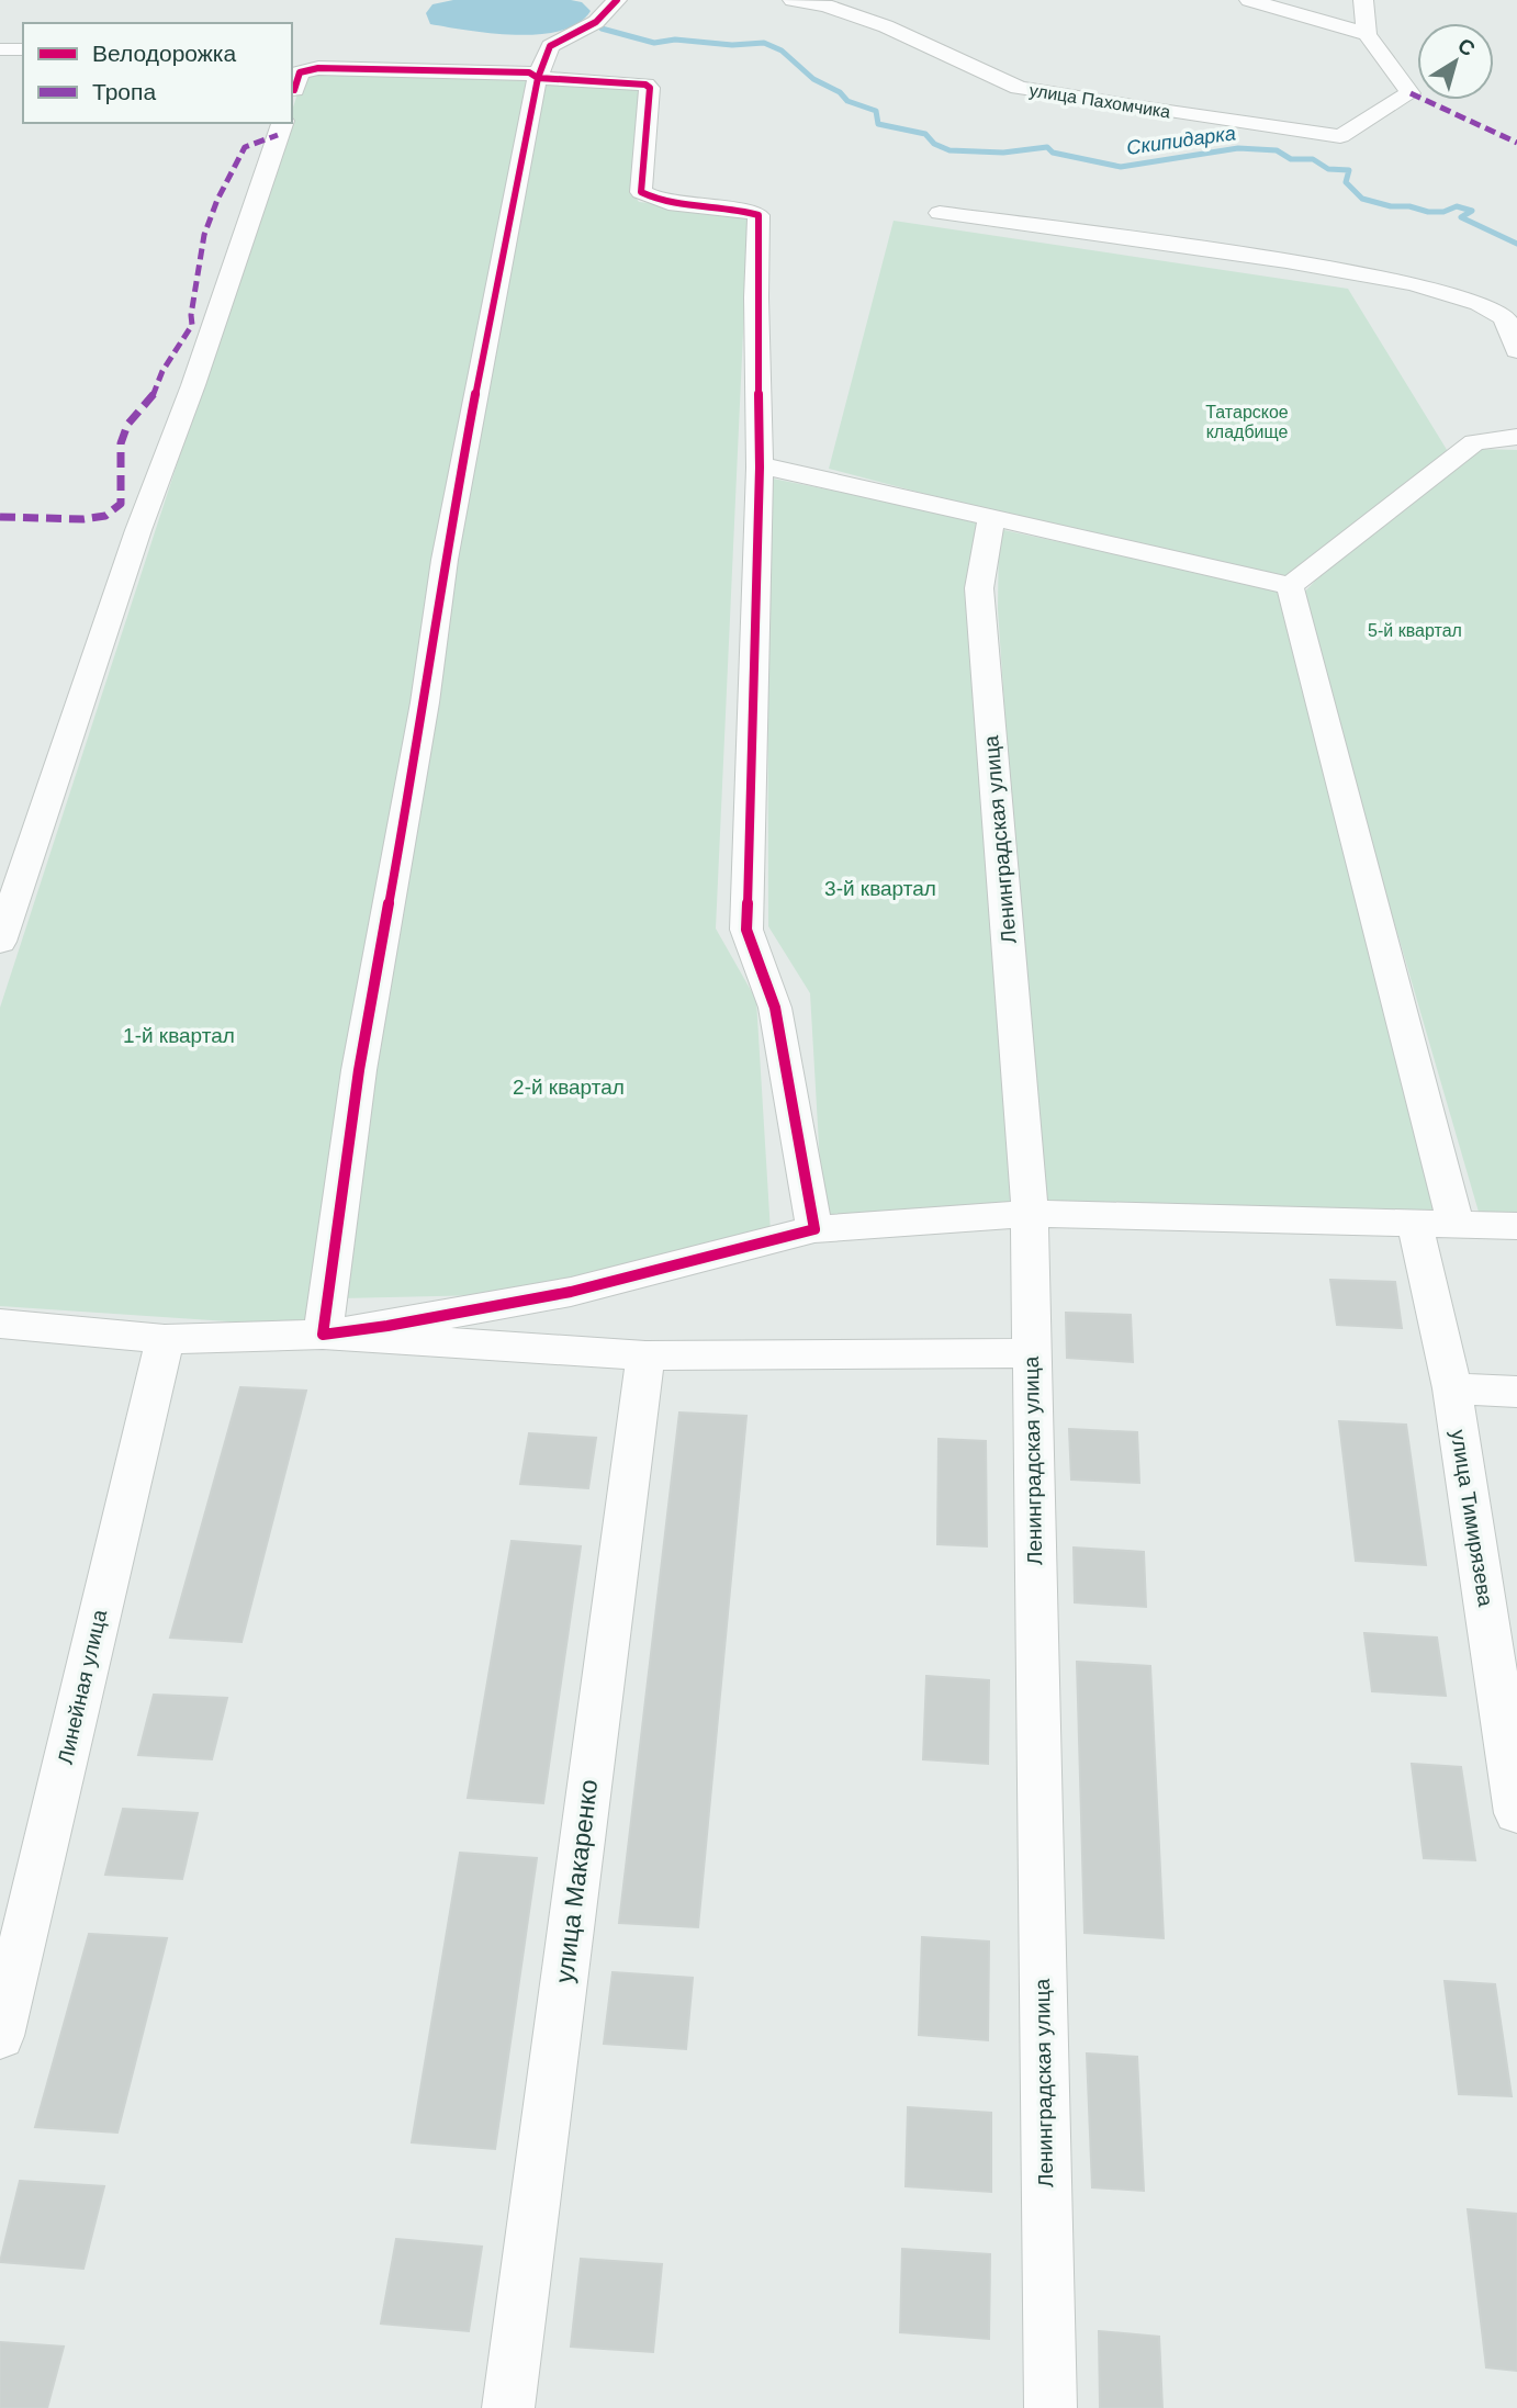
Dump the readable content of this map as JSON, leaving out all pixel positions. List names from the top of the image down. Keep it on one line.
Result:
{"streets":{"street":["улица Пахомчика","Ленинградская улица","улица Тимирязева","Линейная улица","улица Макаренко"]},"water":["Скипидарка"],"parks":["Татарское кладбище","5-й квартал","3-й квартал","1-й квартал","2-й квартал"],"legend":["Велодорожка","Тропа"],"north":"top right"}
